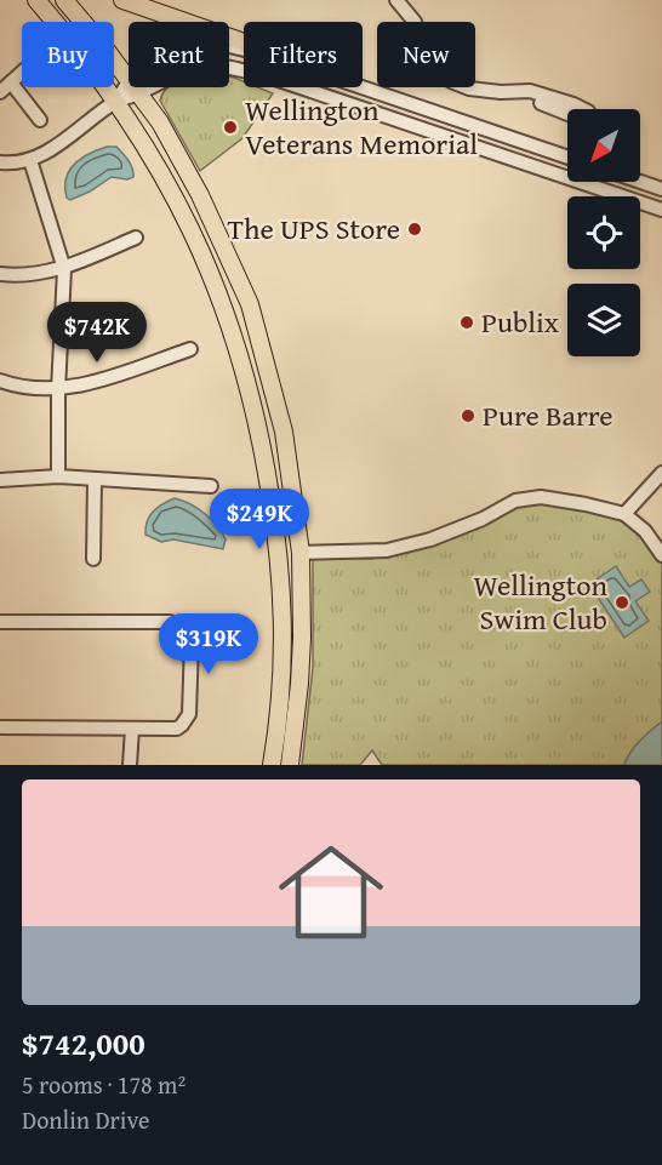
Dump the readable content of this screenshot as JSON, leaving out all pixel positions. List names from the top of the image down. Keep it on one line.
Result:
{"places":["Wellington Veterans Memorial","The UPS Store","Publix","Pure Barre","Wellington Swim Club"],"north":"bottom left","page":{"chip":["Buy","Rent","Filters","New"],"price":["$742K","$249K","$319K"],"list":[{"name":"$742,000","note":"5 rooms · 178 m² · Donlin Drive"}]}}
